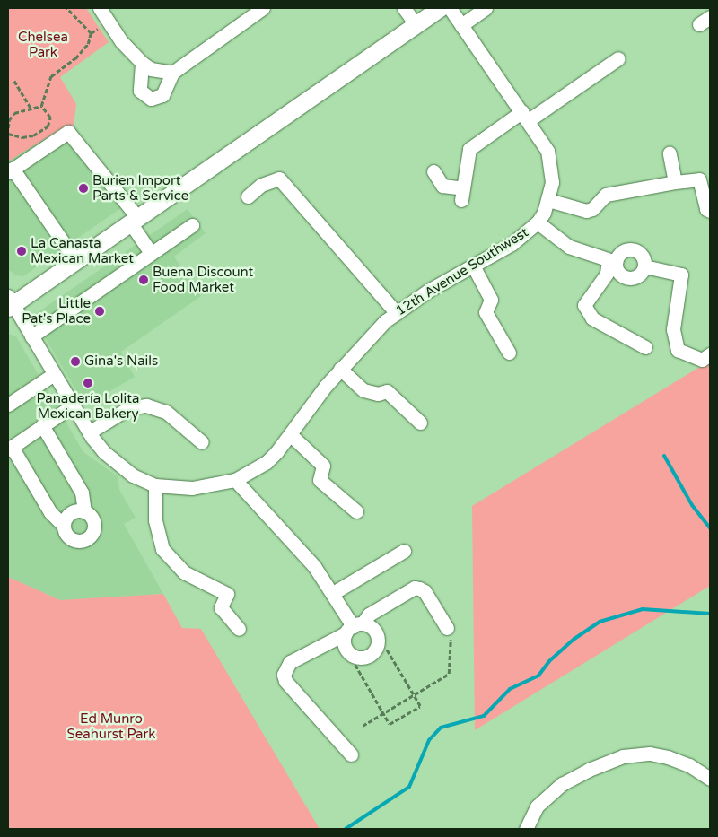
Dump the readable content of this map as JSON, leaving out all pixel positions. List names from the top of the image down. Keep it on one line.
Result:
{"streets":{"street":["12th Avenue Southwest"]},"parks":["Chelsea Park","Ed Munro Seahurst Park"],"places":["Burien Import Parts & Service","La Canasta Mexican Market","Buena Discount Food Market","Little Pat's Place","Gina's Nails","Panadería Lolita Mexican Bakery"]}
